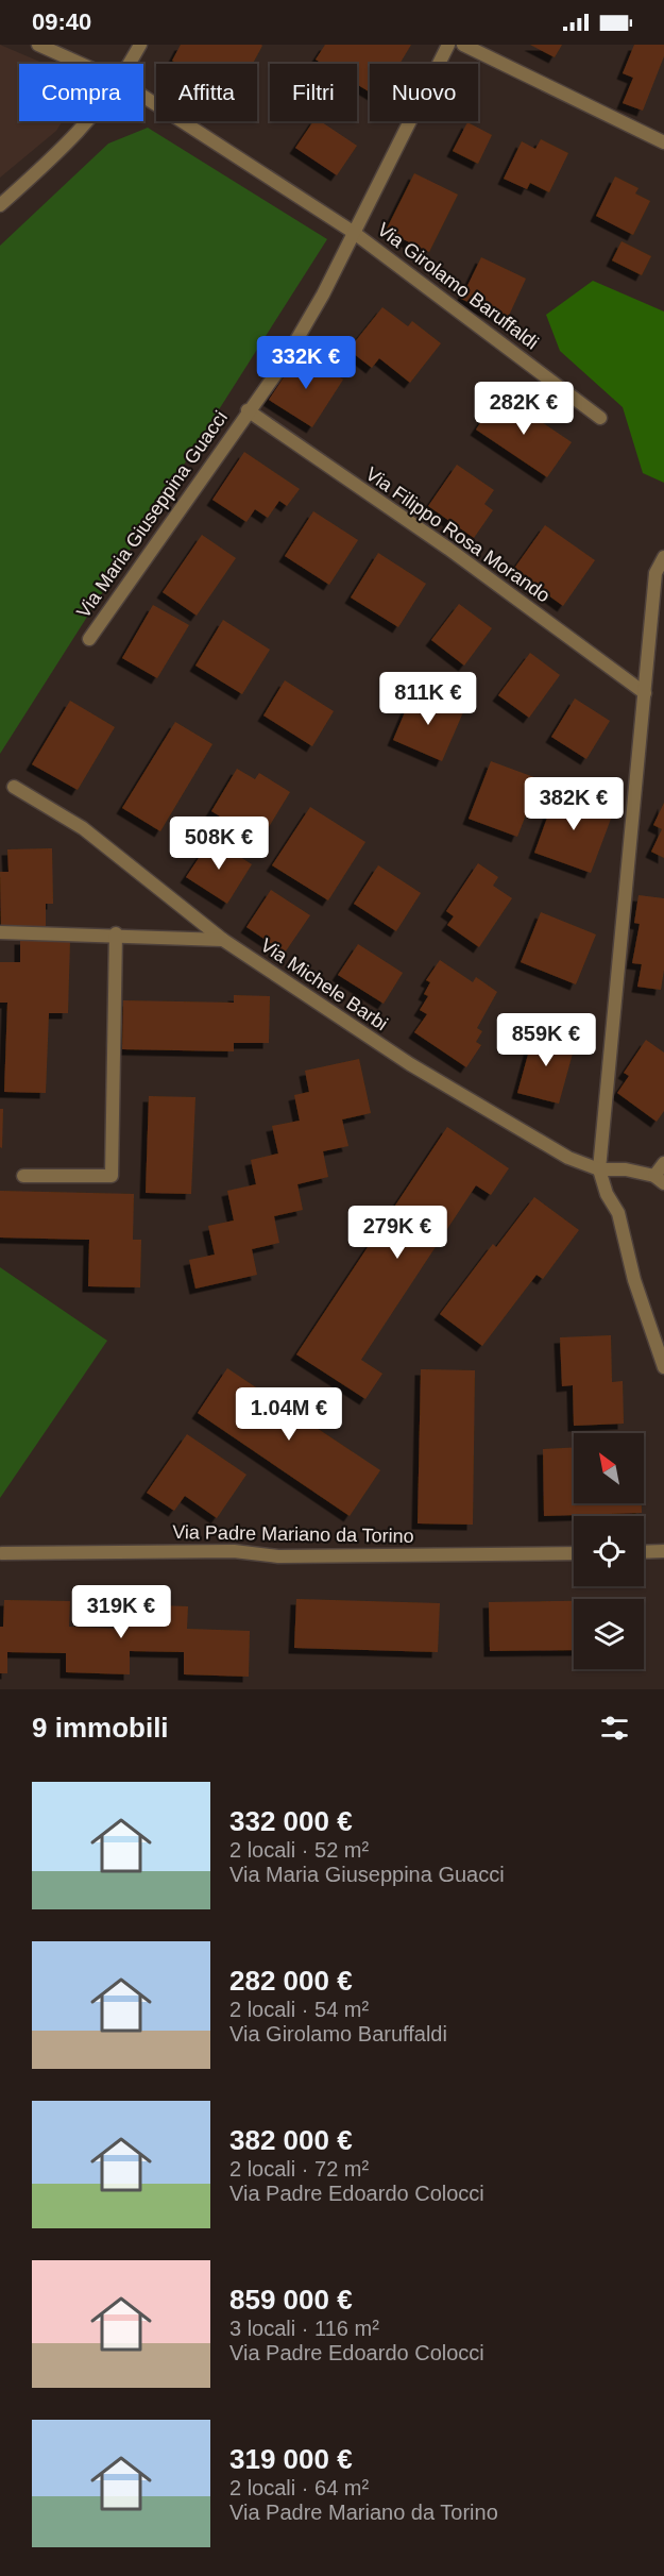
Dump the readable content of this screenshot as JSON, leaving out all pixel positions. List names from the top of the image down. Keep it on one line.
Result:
{"streets":{"street":["Via Girolamo Baruffaldi","Via Maria Giuseppina Guacci","Via Filippo Rosa Morando","Via Michele Barbi","Via Padre Mariano da Torino"]},"crossings":[["Via Girolamo Baruffaldi","Via Maria Giuseppina Guacci"],["Via Maria Giuseppina Guacci","Via Filippo Rosa Morando"]],"north":"top left","page":{"status":"09:40","chip":["Compra","Affitta","Filtri","Nuovo"],"price":["332K €","282K €","811K €","382K €","508K €","859K €","279K €","1.04M €","319K €"],"heading":"9 immobili","list":[{"name":"332 000 €","note":"2 locali · 52 m² · Via Maria Giuseppina Guacci"},{"name":"282 000 €","note":"2 locali · 54 m² · Via Girolamo Baruffaldi"},{"name":"382 000 €","note":"2 locali · 72 m² · Via Padre Edoardo Colocci"},{"name":"859 000 €","note":"3 locali · 116 m² · Via Padre Edoardo Colocci"},{"name":"319 000 €","note":"2 locali · 64 m² · Via Padre Mariano da Torino"}]}}
